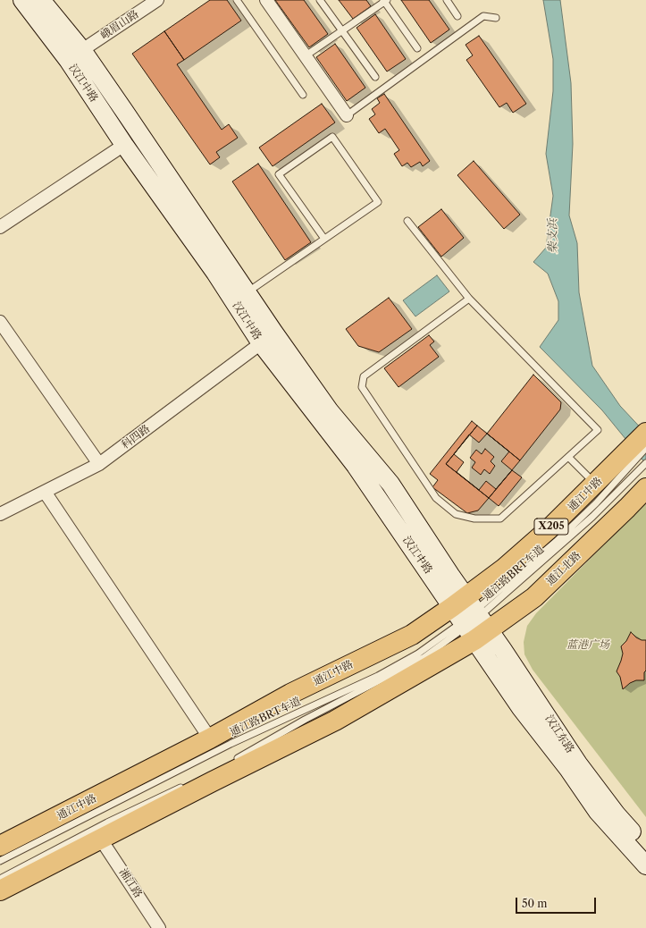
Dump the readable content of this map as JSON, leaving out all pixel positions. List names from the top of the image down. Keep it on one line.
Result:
{"streets":{"main road":["汉江中路","通江中路","X205","通江北路","汉江东路"],"street":["峨眉山路","科四路","湘江路"],"lane":["通江路BRT车道"]},"crossings":[["峨眉山路","汉江中路"],["汉江中路","科四路"],["汉江中路","通江中路"],["汉江中路","通江北路"],["汉江中路","通江路BRT车道"],["汉江中路","汉江东路"],["通江中路","X205"],["通江中路","通江北路"],["通江中路","通江路BRT车道"],["通江中路","汉江东路"],["通江中路","湘江路"],["X205","通江路BRT车道"],["通江北路","通江路BRT车道"],["通江北路","汉江东路"],["通江路BRT车道","汉江东路"]],"water":["柴支浜"],"parks":["蓝港广场"],"scale_bar":"50 m"}
